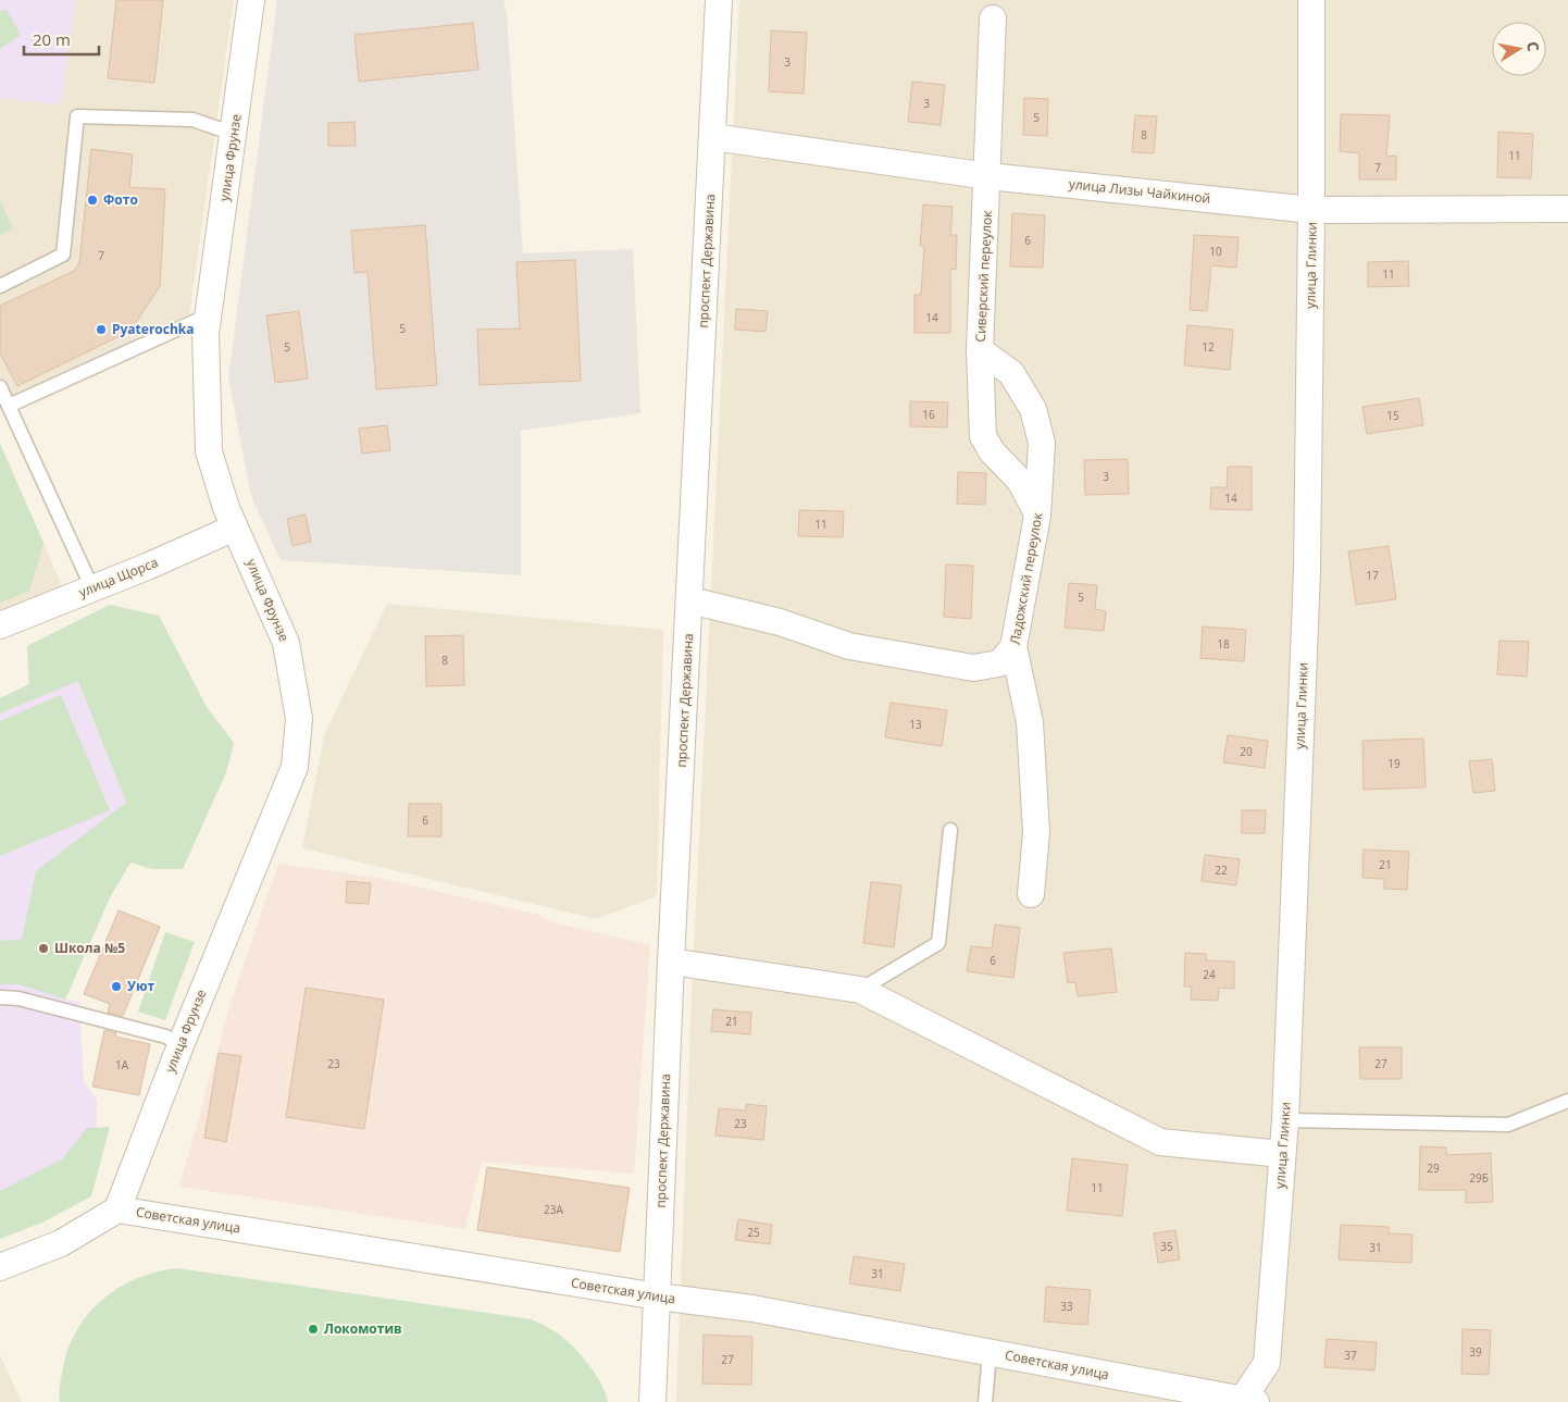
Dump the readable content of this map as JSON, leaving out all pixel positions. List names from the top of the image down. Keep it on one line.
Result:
{"streets":{"street":["улица Фрунзе","улица Лизы Чайкиной","проспект Державина","улица Глинки","Сиверский переулок","улица Щорса","Ладожский переулок","Советская улица"]},"crossings":[["улица Фрунзе","улица Щорса"],["улица Фрунзе","Советская улица"],["улица Лизы Чайкиной","проспект Державина"],["улица Лизы Чайкиной","улица Глинки"],["улица Лизы Чайкиной","Сиверский переулок"],["проспект Державина","Советская улица"],["улица Глинки","Советская улица"],["Сиверский переулок","Ладожский переулок"]],"places":["Фото","Pyaterochka","Школа №5","Уют","Локомотив"],"house_numbers":["3","3","5","8","11","7","6","10","7","11","14","5","5","12","16","15","3","14","11","17","5","18","8","13","20","19","6","21","22","6","24","21","23","27","1А","23","29","29Б","11","23А","25","35","31","31","33","39","37","27"],"scale_bar":"20 m","north":"right"}
